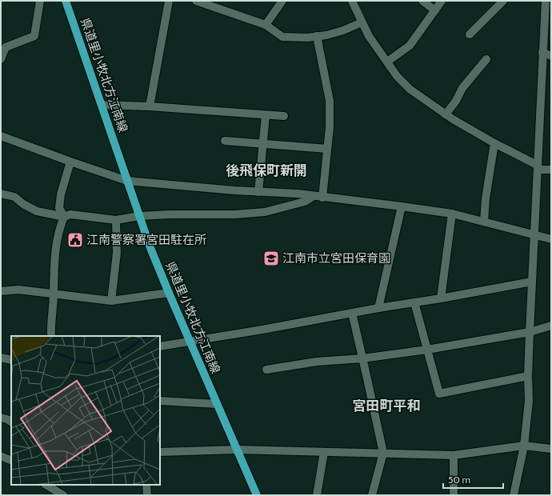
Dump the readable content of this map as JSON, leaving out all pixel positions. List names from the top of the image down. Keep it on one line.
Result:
{"streets":{"main road":["県道里小牧北方江南線"]},"districts":["後飛保町新開","宮田町平和"],"places":{"public building":["江南警察署宮田駐在所"],"school or university":["江南市立宮田保育園"]},"scale_bar":"50 m"}
